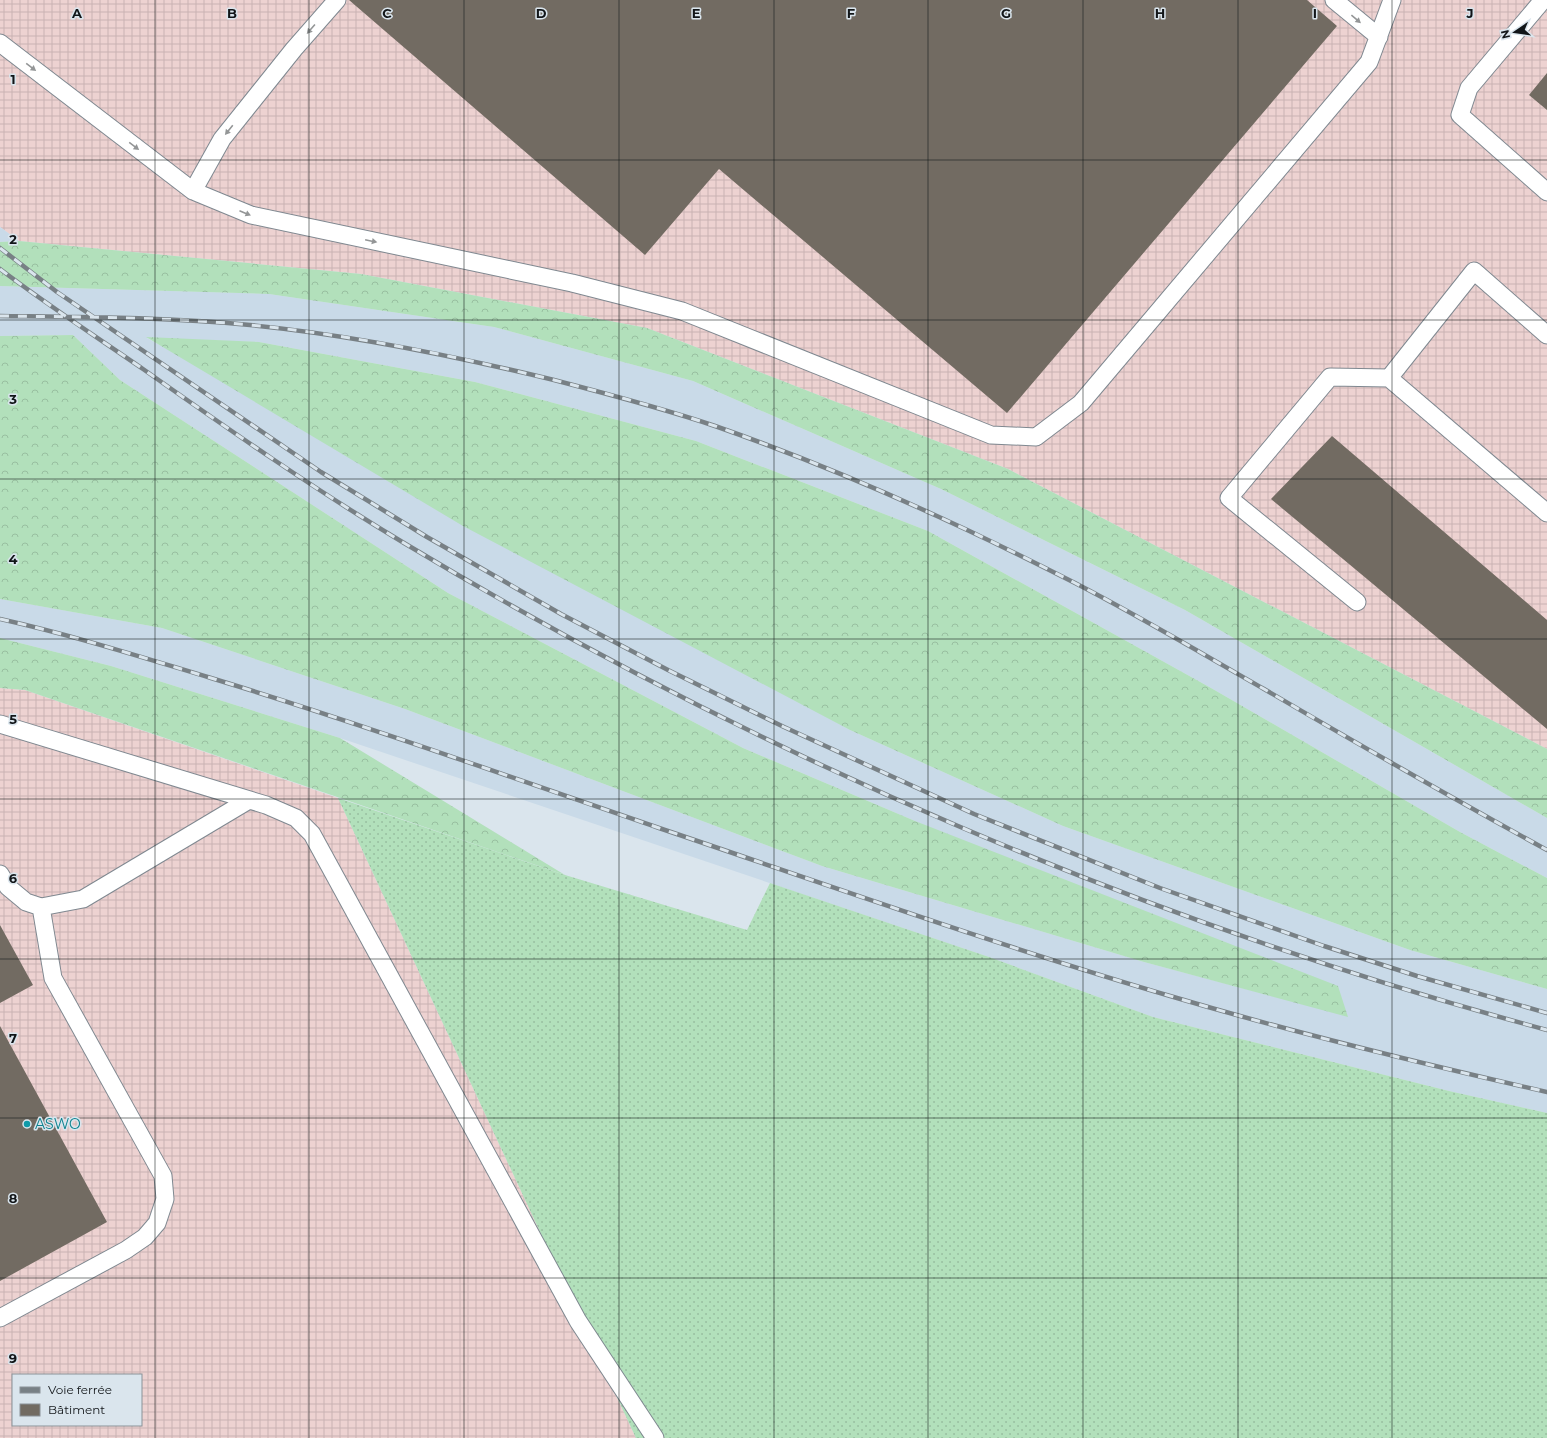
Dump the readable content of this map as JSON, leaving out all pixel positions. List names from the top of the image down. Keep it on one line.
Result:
{"places":["ASWO"],"legend":["Voie ferrée","Bâtiment"],"north":"left","grid":{"columns":["A","B","C","D","E","F","G","H","I","J"],"rows":["1","2","3","4","5","6","7","8","9"]}}
